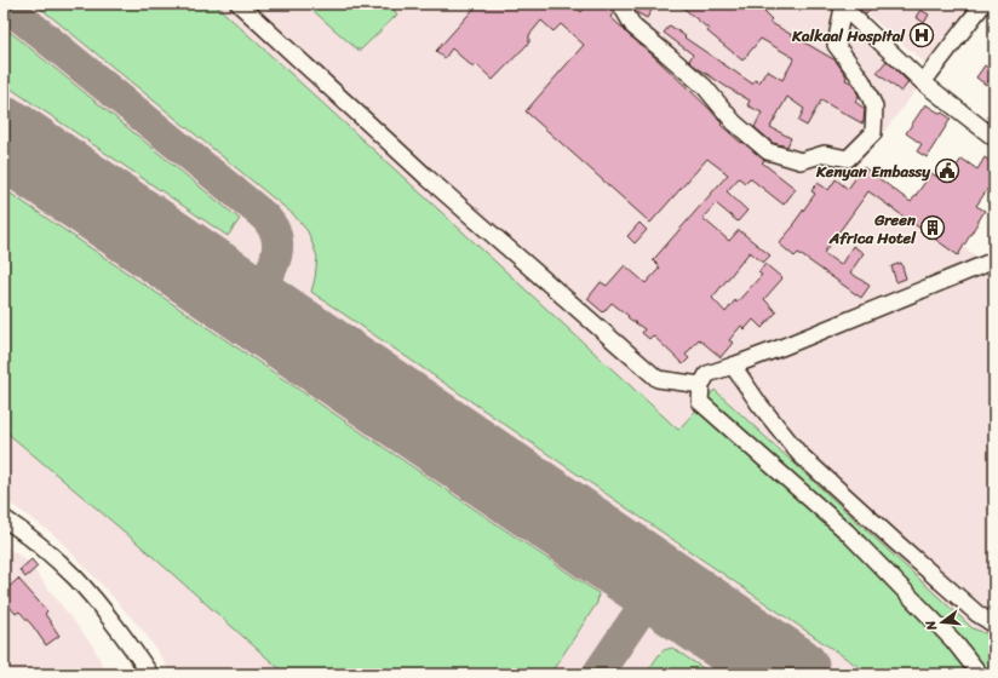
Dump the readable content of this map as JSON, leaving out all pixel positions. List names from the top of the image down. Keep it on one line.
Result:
{"places":{"hospital":["Kalkaal Hospital"],"public building":["Kenyan Embassy"],"building":["Green Africa Hotel"]},"north":"left"}
